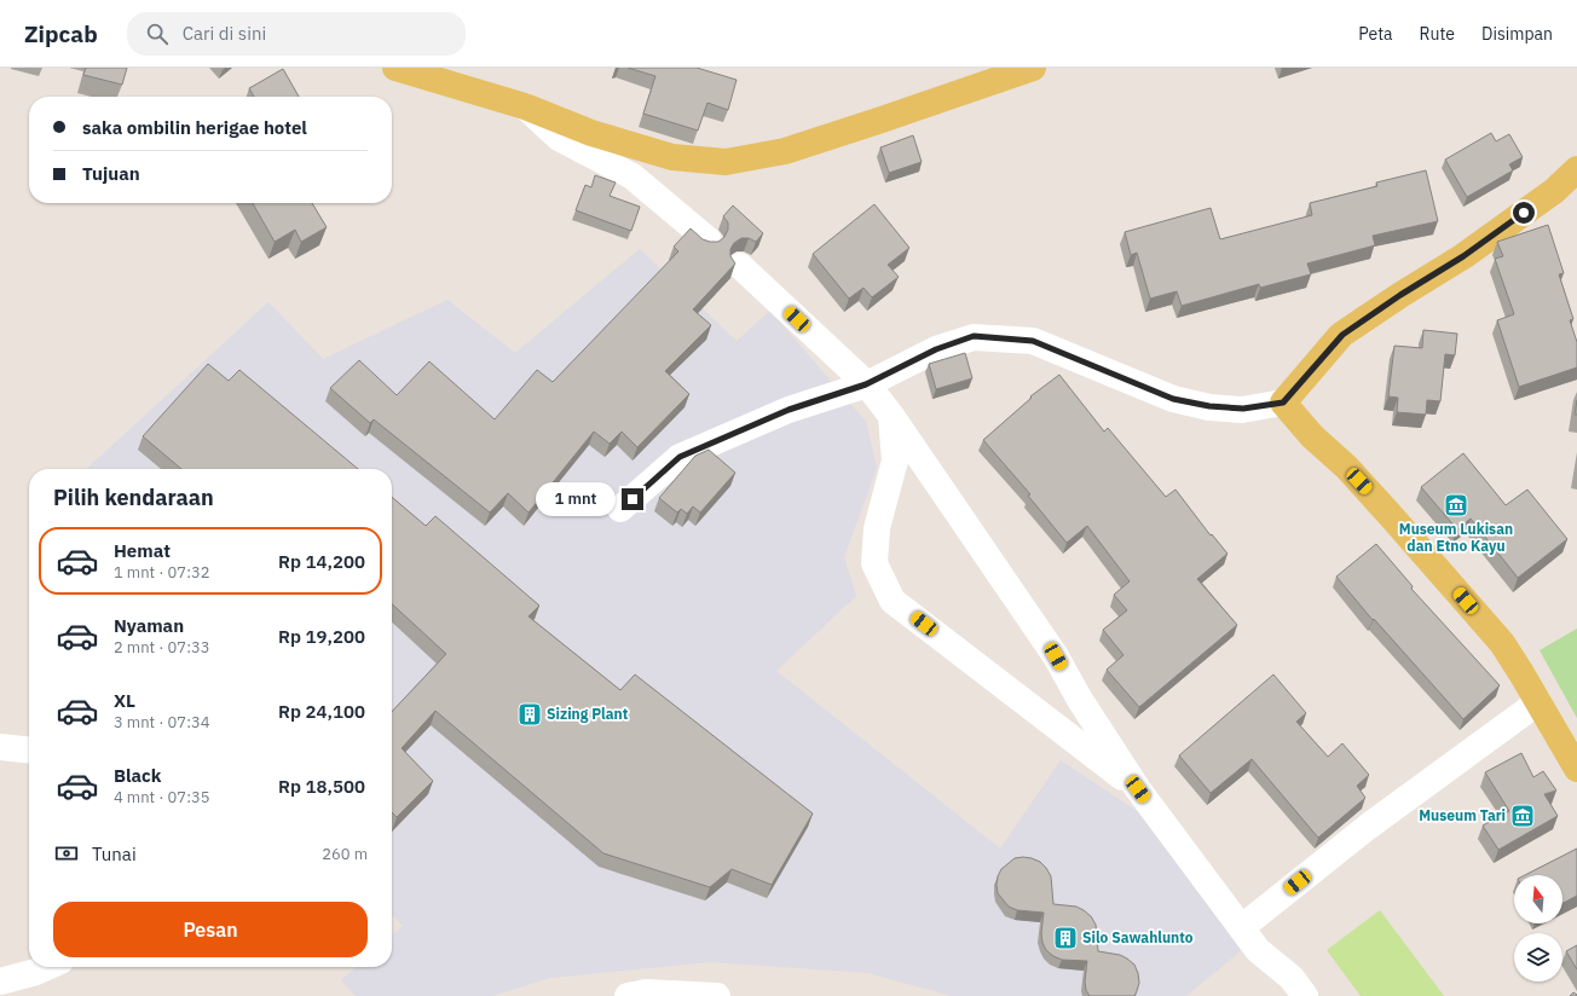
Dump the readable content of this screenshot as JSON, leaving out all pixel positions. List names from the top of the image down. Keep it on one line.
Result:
{"places":{"museum":["Museum Lukisan dan Etno Kayu","Museum Tari"],"building":["Sizing Plant","Silo Sawahlunto"]},"north":"top","page":{"header":"Zipcab","search":"Cari di sini","nav":["Peta","Rute","Disimpan"],"banner":["saka ombilin herigae hotel","Tujuan"],"heading":"Pilih kendaraan","bubble":"1 mnt","list":[{"name":"Hemat","note":"1 mnt · 07:32","value":"Rp 14,200"},{"name":"Nyaman","note":"2 mnt · 07:33","value":"Rp 19,200"},{"name":"XL","note":"3 mnt · 07:34","value":"Rp 24,100"},{"name":"Black","note":"4 mnt · 07:35","value":"Rp 18,500"}],"pay":["Tunai","260 m"],"buttons":"Pesan"}}
